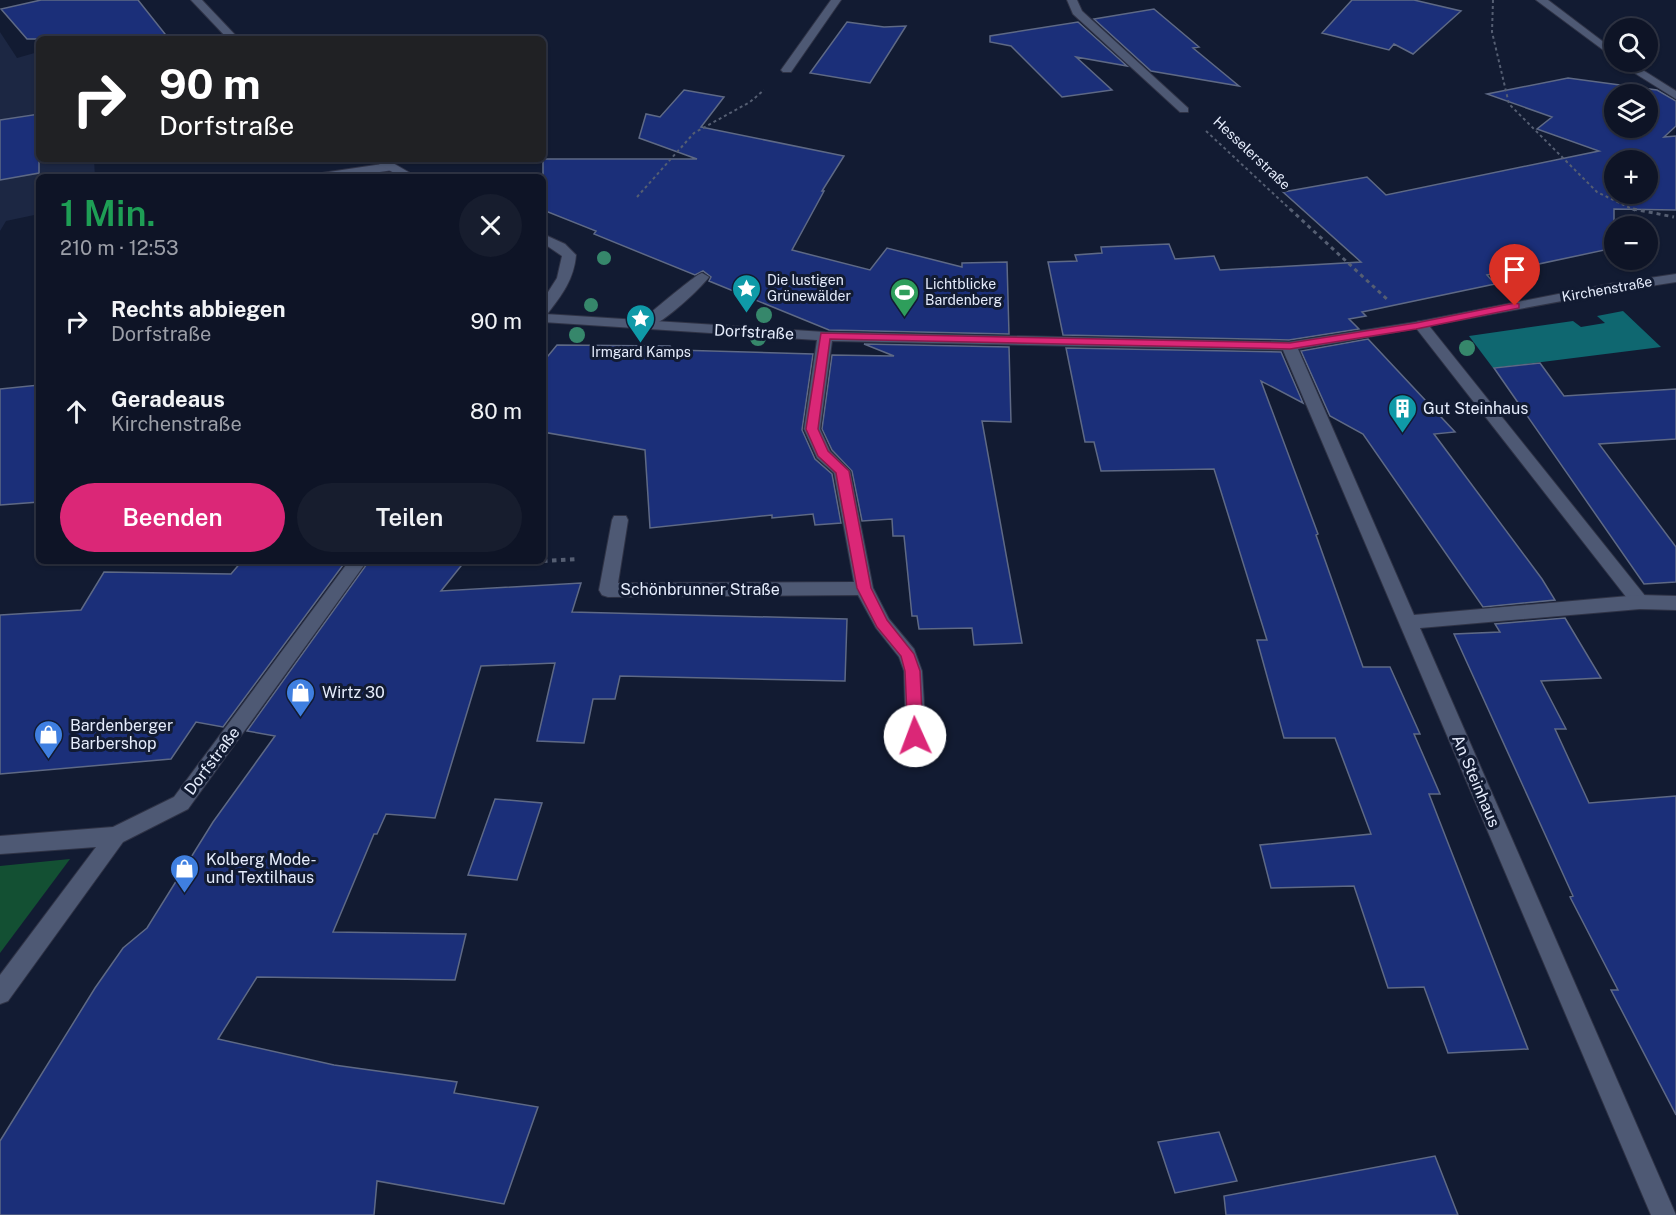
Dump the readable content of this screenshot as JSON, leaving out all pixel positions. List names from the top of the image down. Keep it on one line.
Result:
{"streets":{"street":["Kirchenstraße","Dorfstraße","Schönbrunner Straße","An Steinhaus"],"path":["Hesselerstraße"]},"crossings":[["Hesselerstraße","Kirchenstraße"],["Kirchenstraße","Dorfstraße"],["Kirchenstraße","An Steinhaus"],["Dorfstraße","An Steinhaus"]],"places":{"place":["Die lustigen Grünewälder","Irmgard Kamps"],"sports":["Lichtblicke Bardenberg"],"building":["Gut Steinhaus"],"shop":["Wirtz 30","Bardenberger Barbershop","Kolberg Mode- und Textilhaus"]},"page":{"map_buttons":["+","−"],"turn":["90 m","Dorfstraße"],"heading":["1 Min.","210 m · 12:53"],"list":[{"name":"Rechts abbiegen","note":"Dorfstraße","value":"90 m"},{"name":"Geradeaus","note":"Kirchenstraße","value":"80 m"}],"buttons":["Beenden","Teilen"]}}
